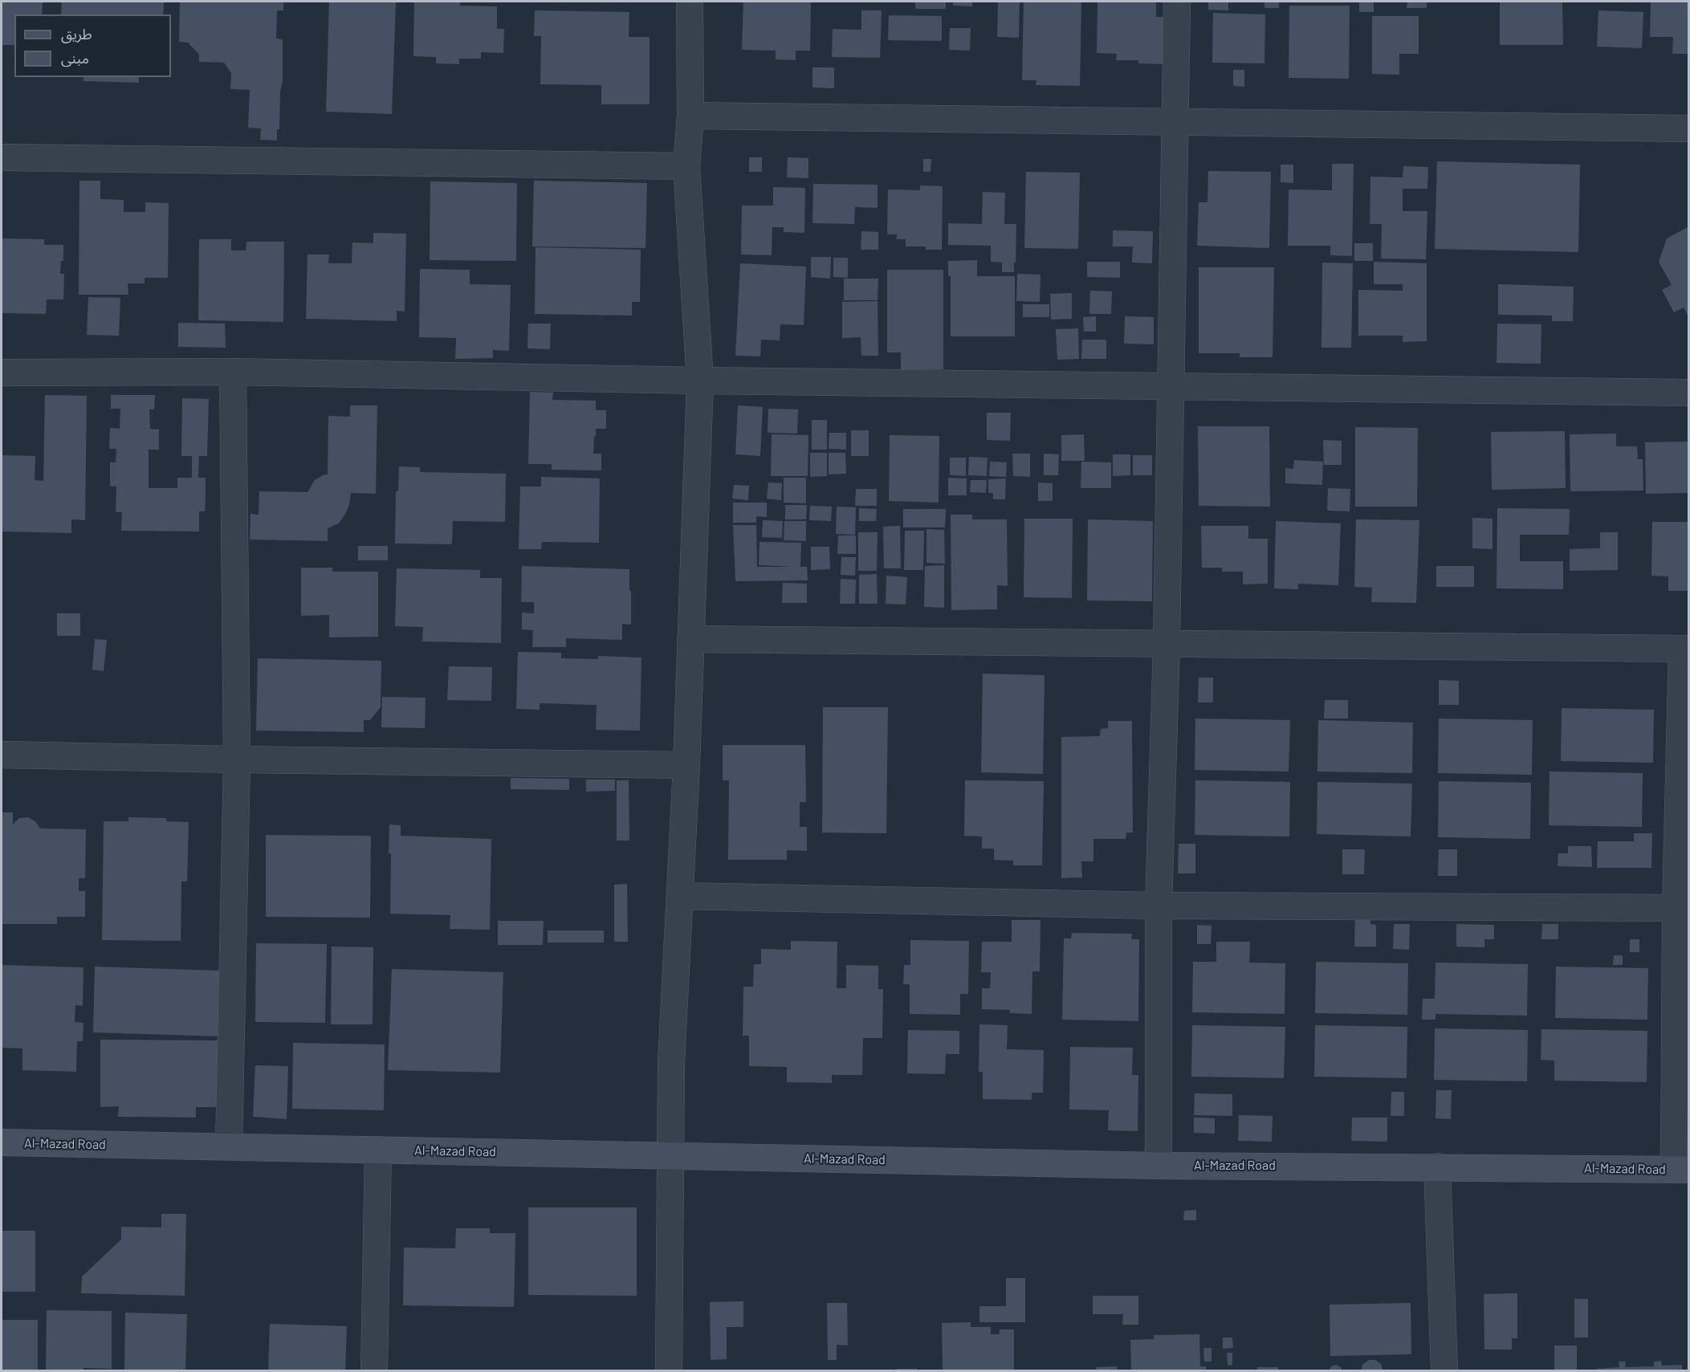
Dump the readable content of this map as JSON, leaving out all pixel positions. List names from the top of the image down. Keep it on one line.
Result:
{"streets":{"street":["Al-Mazad Road"]},"legend":["طريق","مبنى"]}
